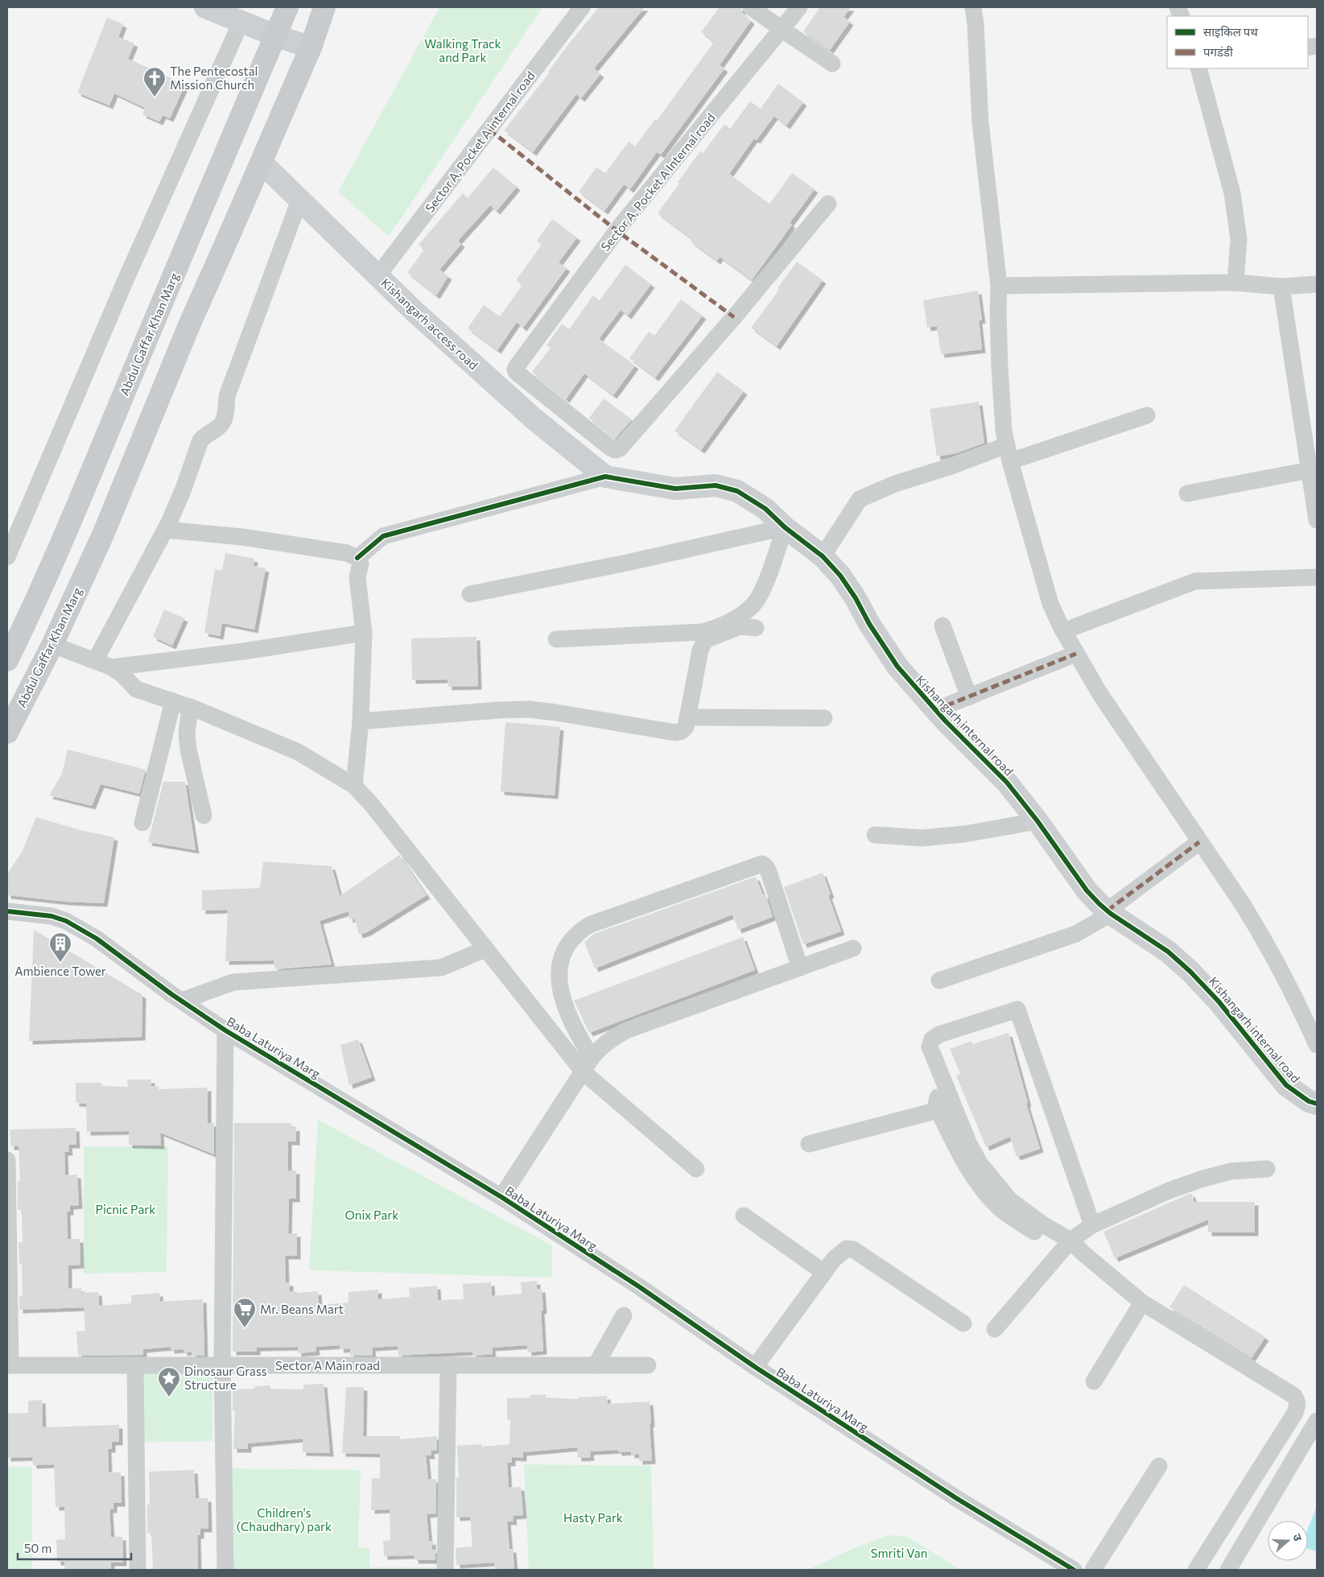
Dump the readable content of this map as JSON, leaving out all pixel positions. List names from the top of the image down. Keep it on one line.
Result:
{"streets":{"main road":["Abdul Gaffar Khan Marg"],"street":["Sector A, Pocket A internal road","Sector A, Pocket A Internal road","Kishangarh access road","Kishangarh internal road","Baba Laturiya Marg","Sector A Main road"]},"crossings":[["Sector A, Pocket A internal road","Kishangarh access road"],["Kishangarh access road","Abdul Gaffar Khan Marg"],["Kishangarh access road","Kishangarh internal road"]],"parks":["Walking Track and Park","Picnic Park","Onix Park","Children's (Chaudhary) park","Hasty Park","Smriti Van"],"places":{"church":["The Pentecostal Mission Church"],"building":["Ambience Tower"],"supermarket":["Mr. Beans Mart"],"place":["Dinosaur Grass Structure"]},"legend":["साइकिल पथ","पगडंडी"],"scale_bar":"50 m","north":"right"}
